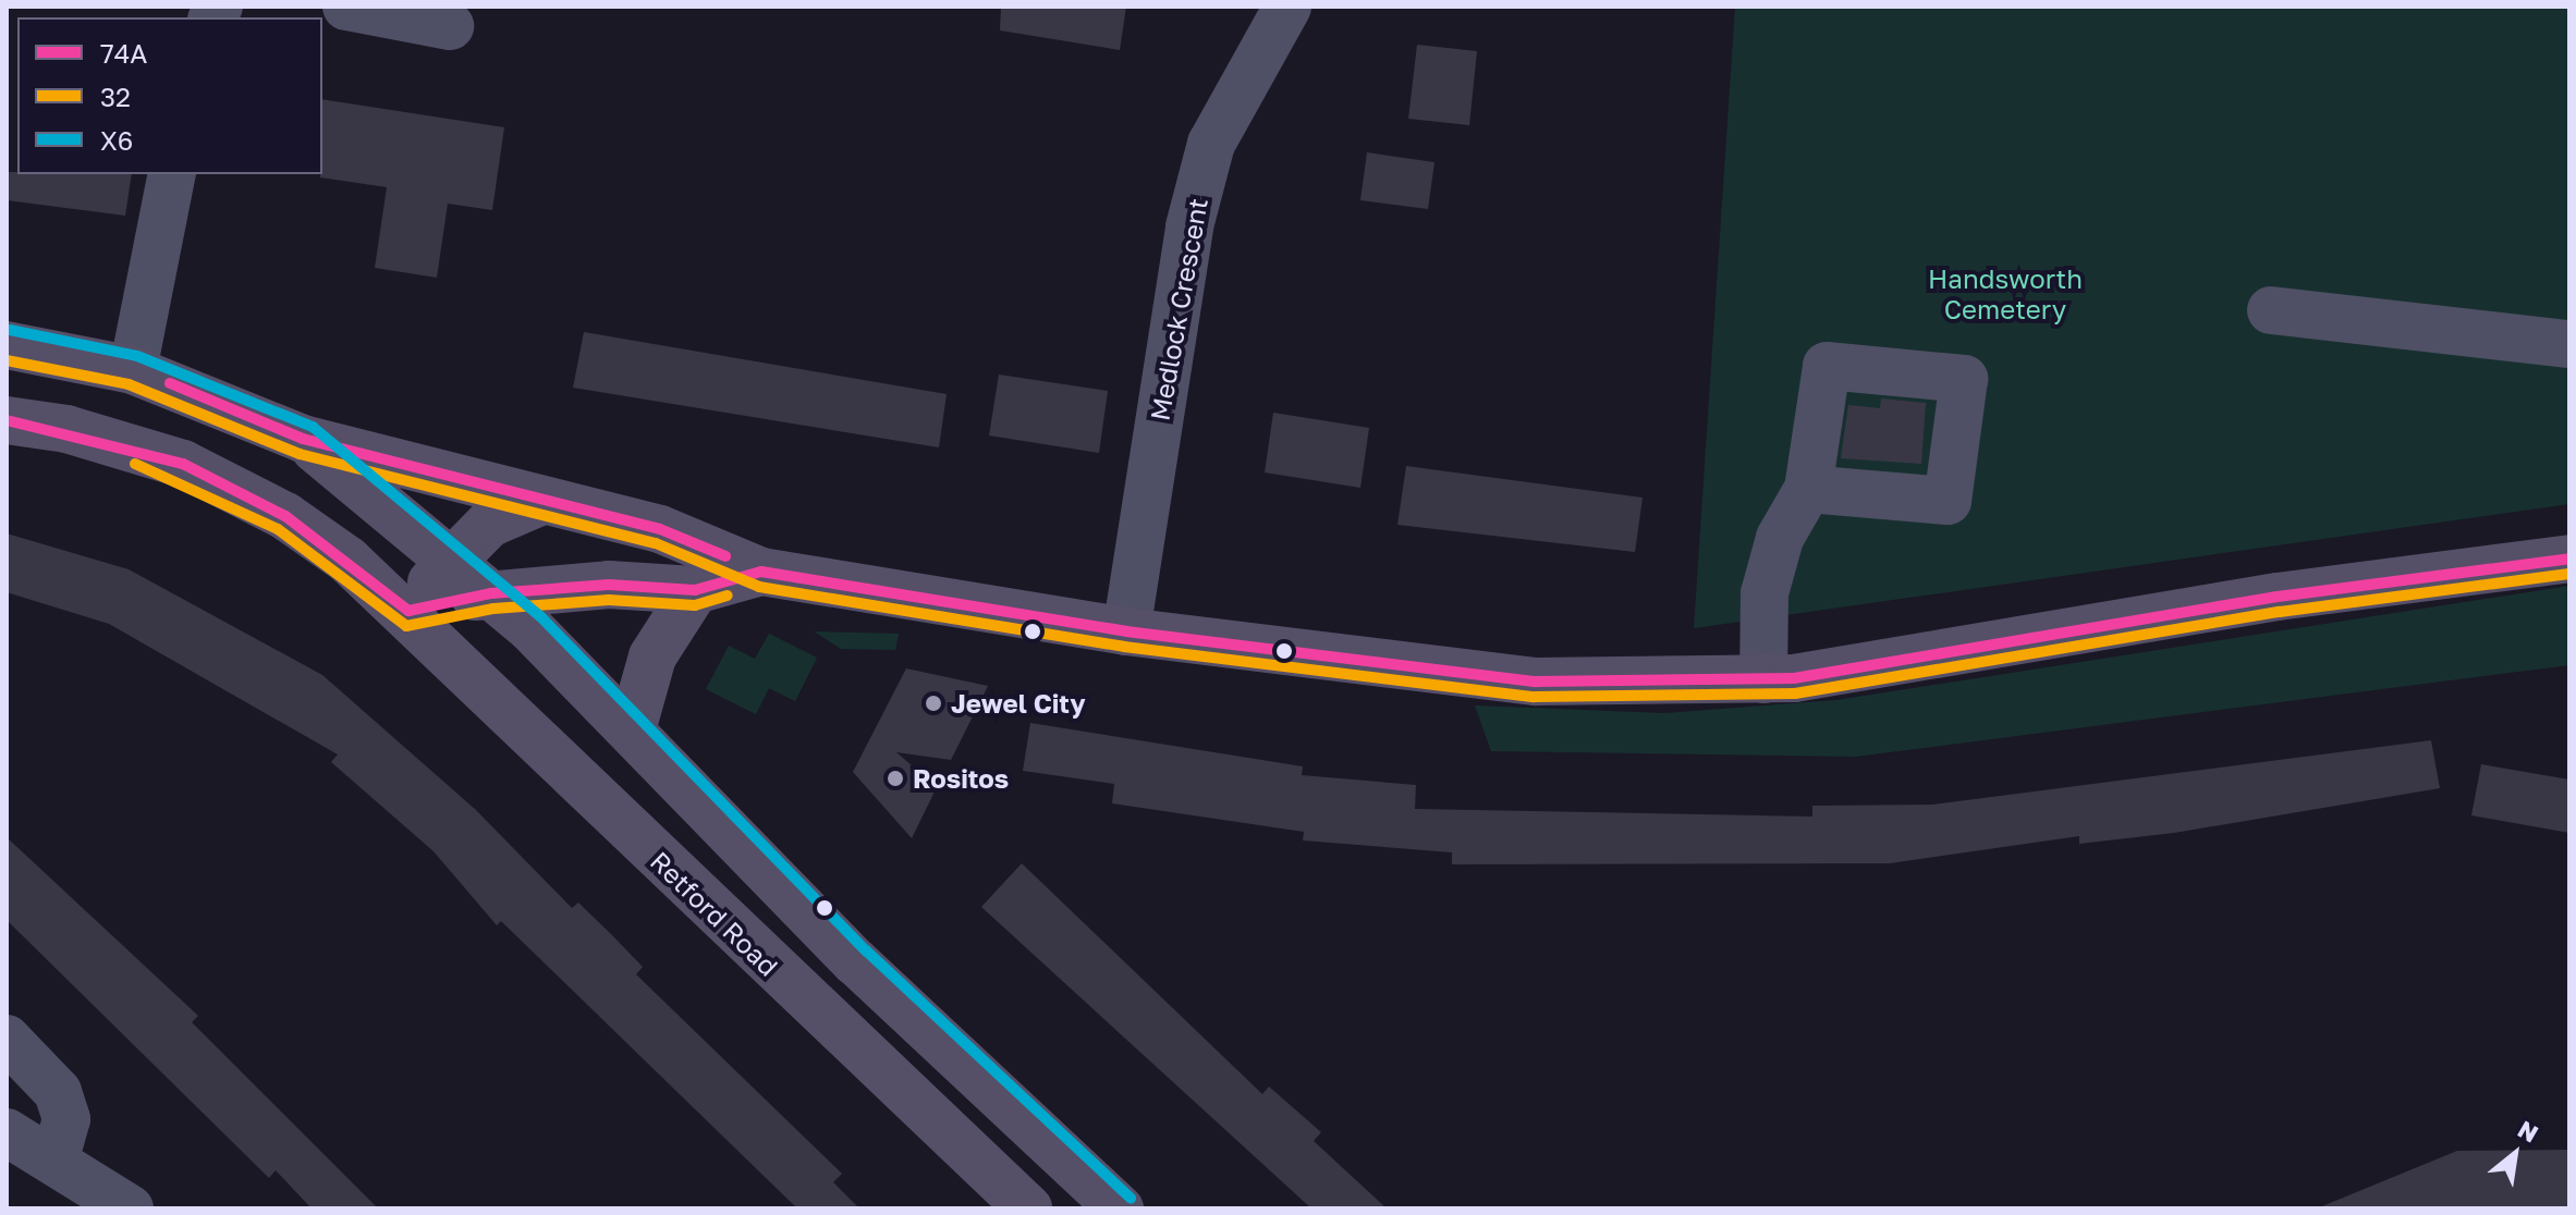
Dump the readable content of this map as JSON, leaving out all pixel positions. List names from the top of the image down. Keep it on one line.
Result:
{"streets":{"main road":["Retford Road"],"street":["Medlock Crescent"]},"parks":["Handsworth Cemetery"],"places":["Jewel City","Rositos"],"lines":["transit line X6","transit line 32","transit line 74A"],"legend":["74A","32","X6"],"north":"top right"}
